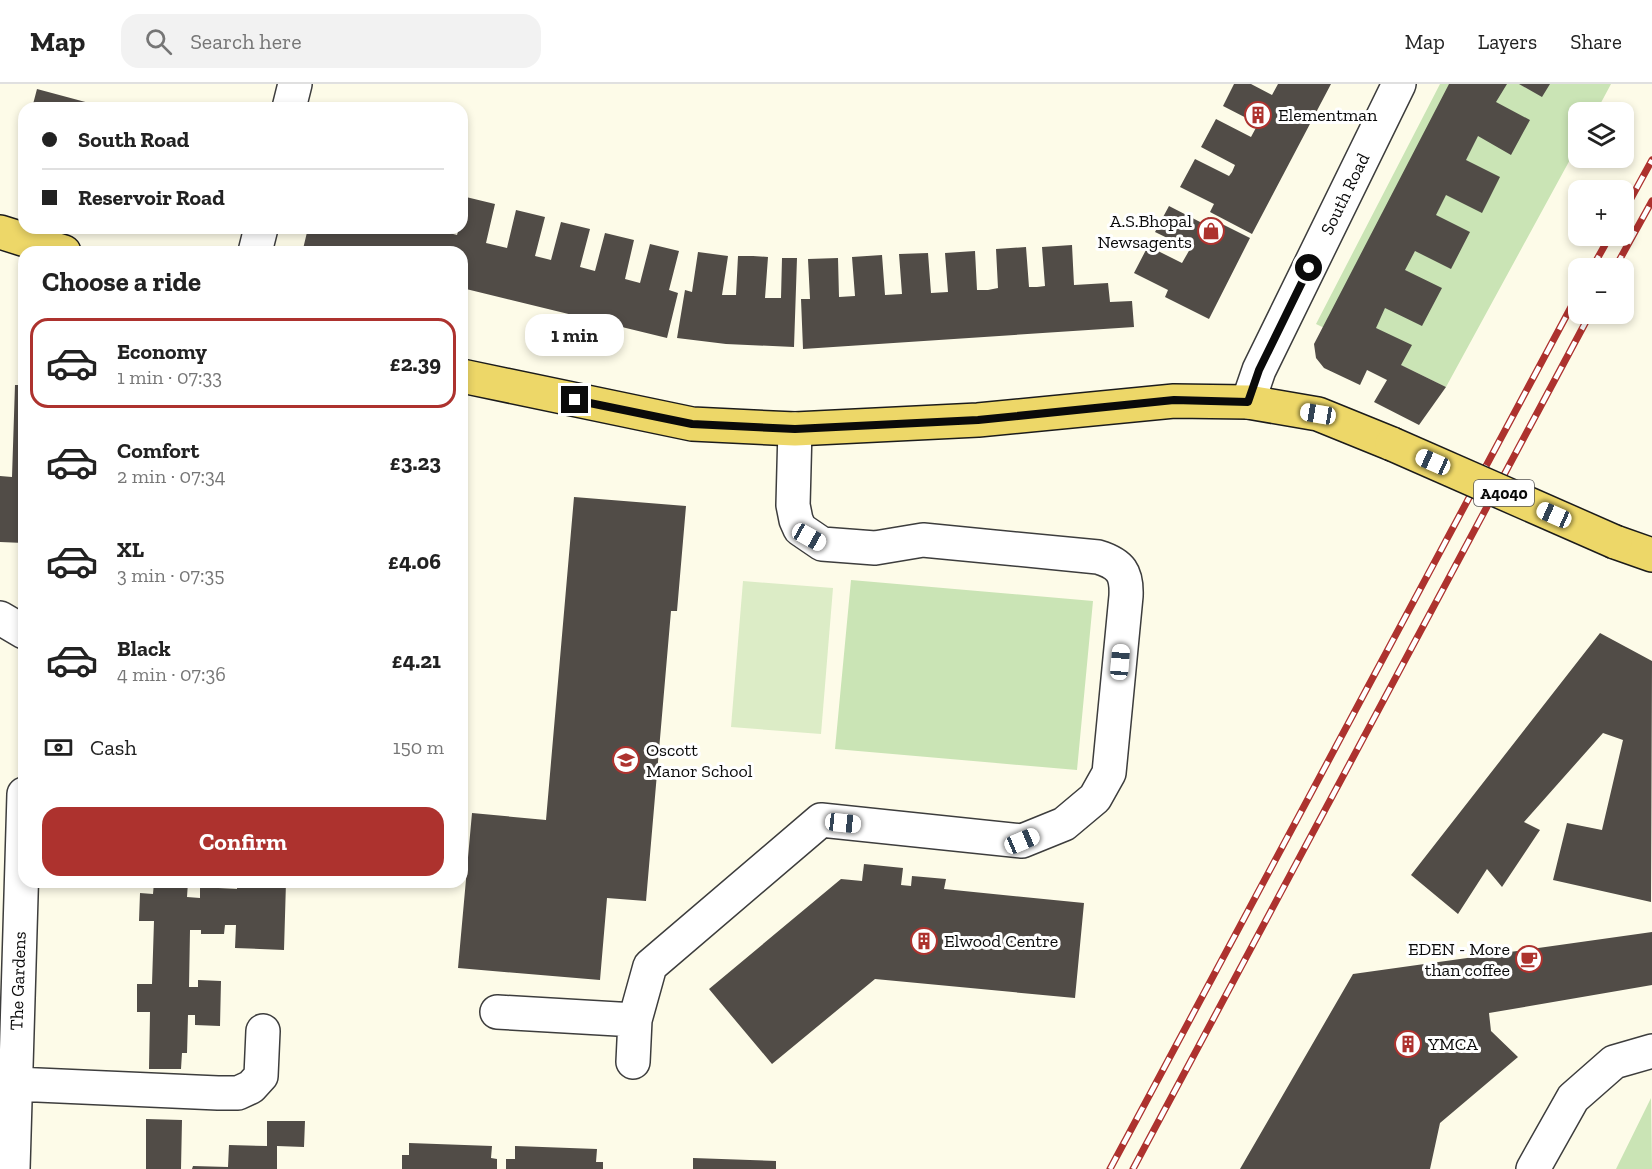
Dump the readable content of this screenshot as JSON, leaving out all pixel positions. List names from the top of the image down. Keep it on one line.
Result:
{"streets":{"main road":["A4040"],"street":["South Road","The Gardens"]},"crossings":[["South Road","A4040"]],"places":{"building":["Elementman","Elwood Centre","YMCA"],"shop":["A.S.Bhopal Newsagents"],"school or university":["Oscott Manor School"],"cafe":["EDEN - More than coffee"]},"page":{"header":"Map","search":"Search here","nav":["Map","Layers","Share"],"map_buttons":["+","−"],"banner":["South Road","Reservoir Road"],"heading":"Choose a ride","bubble":"1 min","list":[{"name":"Economy","note":"1 min · 07:33","value":"£2.39"},{"name":"Comfort","note":"2 min · 07:34","value":"£3.23"},{"name":"XL","note":"3 min · 07:35","value":"£4.06"},{"name":"Black","note":"4 min · 07:36","value":"£4.21"}],"pay":["Cash","150 m"],"buttons":"Confirm"}}
